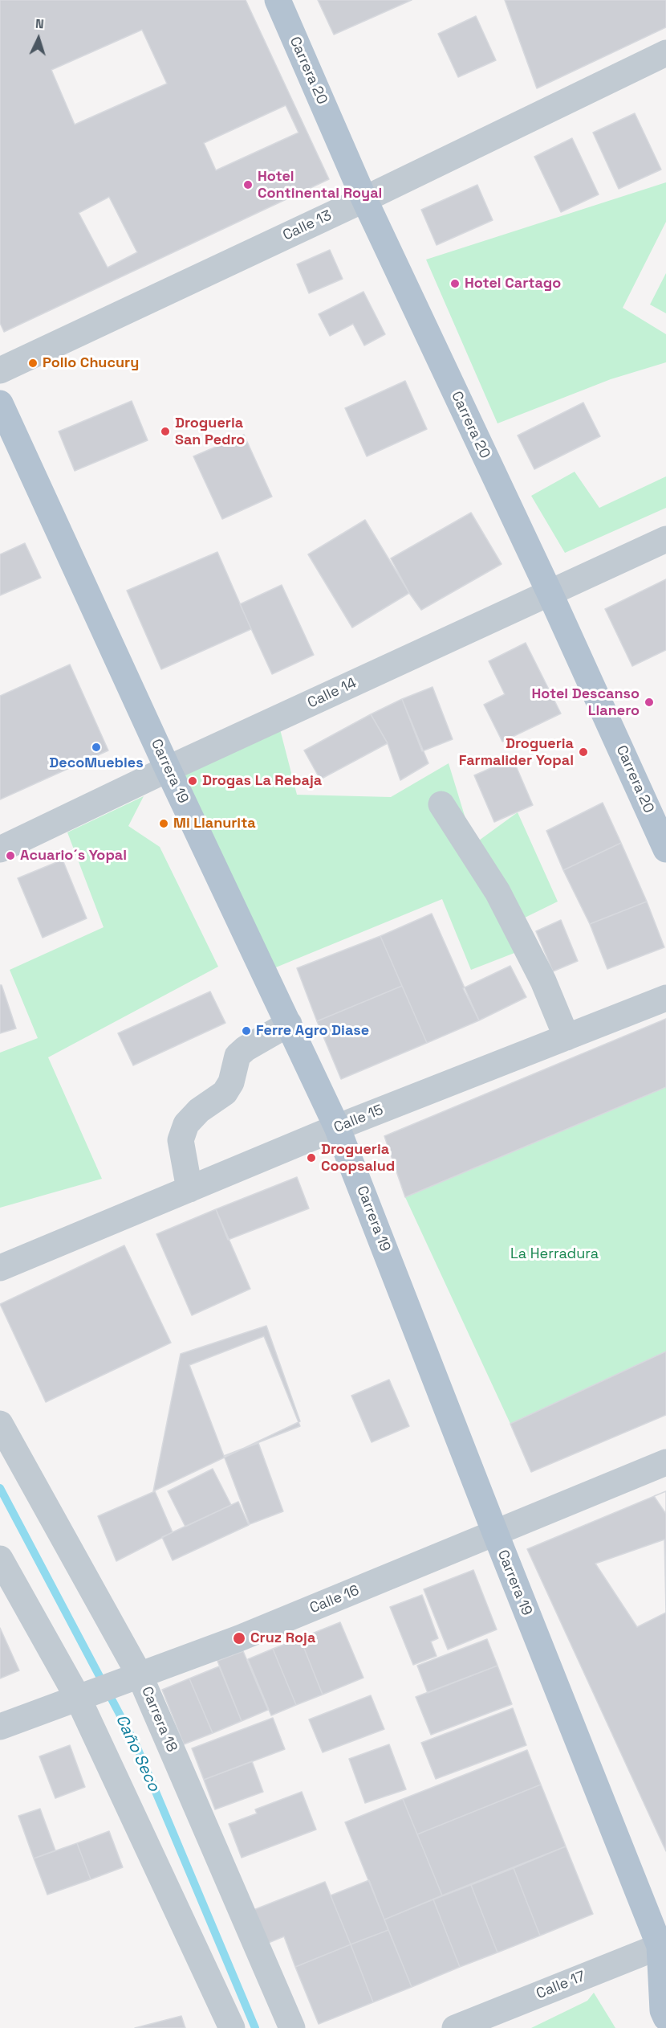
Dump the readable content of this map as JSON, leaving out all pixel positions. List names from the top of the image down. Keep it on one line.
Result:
{"streets":{"main road":["Carrera 20","Carrera 19"],"street":["Calle 13","Calle 14","Calle 15","Calle 16","Carrera 18","Calle 17"]},"crossings":[["Carrera 20","Calle 13"],["Carrera 20","Calle 14"],["Calle 14","Carrera 19"],["Carrera 19","Calle 15"],["Carrera 19","Calle 16"],["Carrera 19","Calle 17"],["Calle 16","Carrera 18"]],"water":["Caño Seco"],"parks":["La Herradura"],"places":["Hotel Continental Royal","Hotel Cartago","Pollo Chucury","Drogueria San Pedro","Hotel Descanso Llanero","DecoMuebles","Drogueria Farmalider Yopal","Drogas La Rebaja","Mi Llanurita","Acuario´s Yopal","Ferre Agro Diase","Drogueria Coopsalud","Cruz Roja"],"north":"top"}
